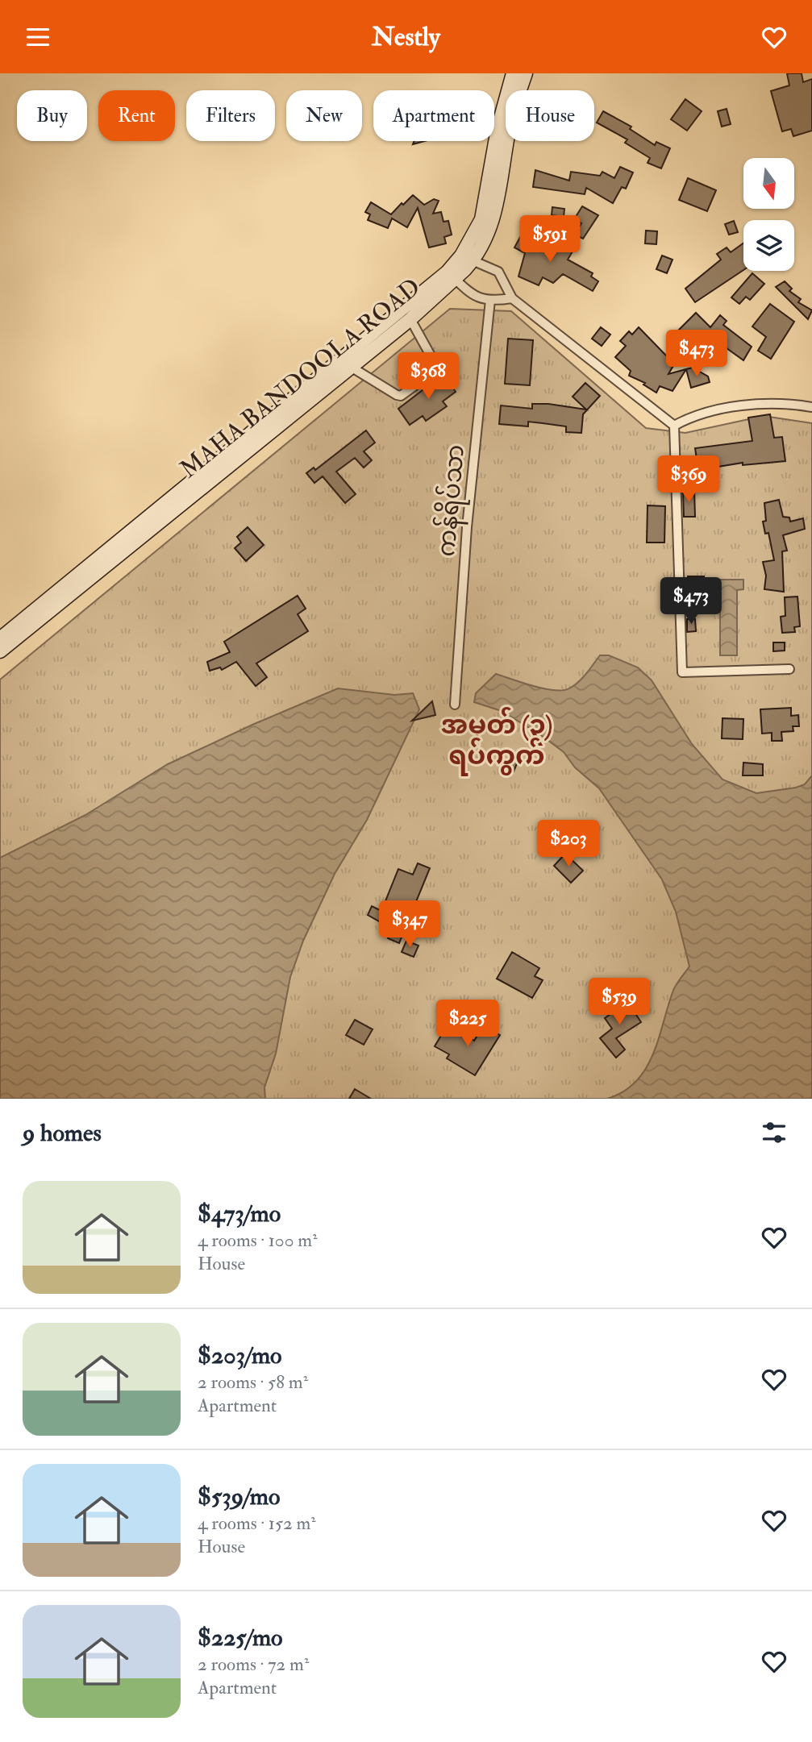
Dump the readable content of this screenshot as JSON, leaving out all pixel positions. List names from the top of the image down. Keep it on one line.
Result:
{"streets":{"main road":["MAHA BANDOOLA ROAD"],"street":["ကန်ရိပ်သာ"]},"districts":["အမှတ် (၃) ရပ်ကွက်"],"north":"bottom","page":{"header":"Nestly","chip":["Buy","Rent","Filters","New","Apartment","House"],"price":["$591","$473","$368","$369","$473","$203","$347","$539","$225"],"heading":"9 homes","list":[{"name":"$473/mo","note":"4 rooms · 100 m² · House"},{"name":"$203/mo","note":"2 rooms · 58 m² · Apartment"},{"name":"$539/mo","note":"4 rooms · 152 m² · House"},{"name":"$225/mo","note":"2 rooms · 72 m² · Apartment"}]}}
